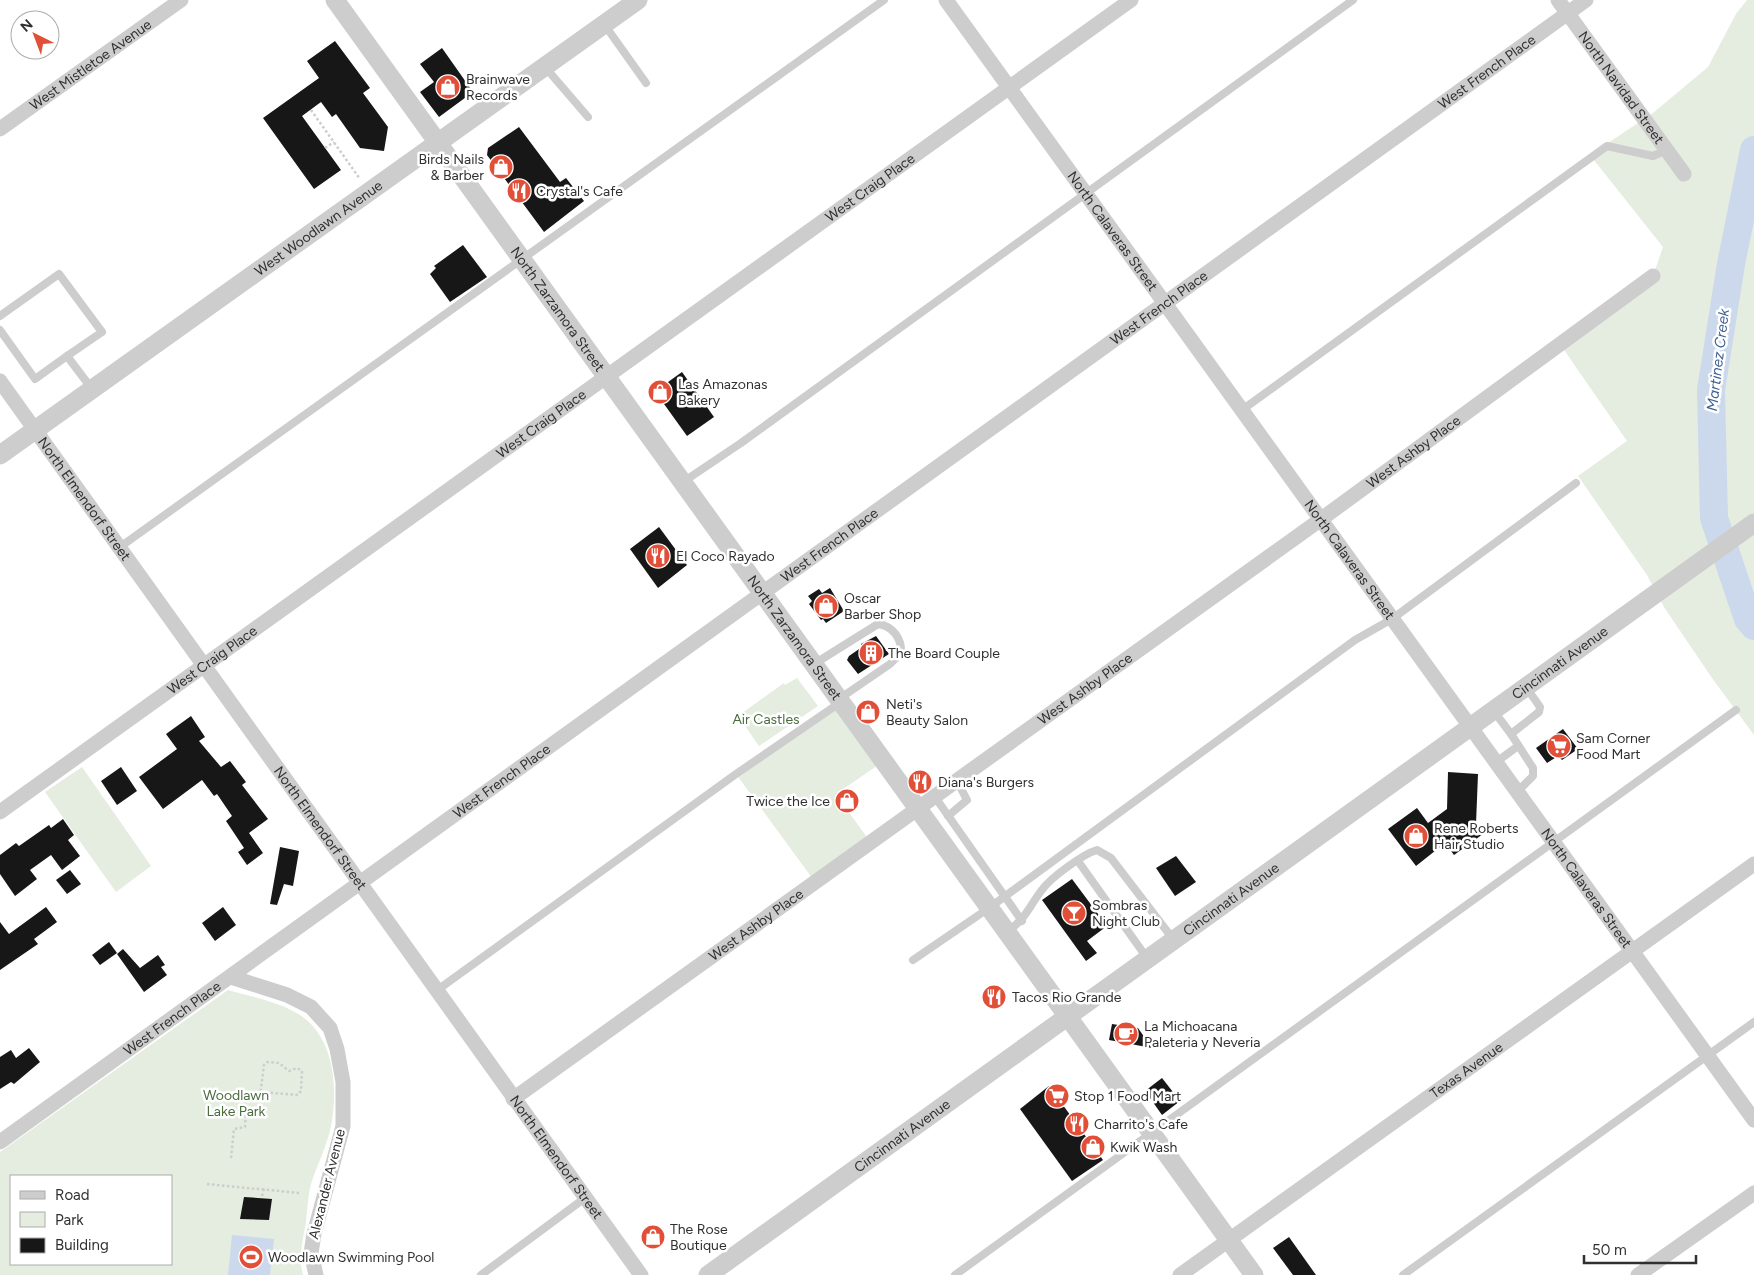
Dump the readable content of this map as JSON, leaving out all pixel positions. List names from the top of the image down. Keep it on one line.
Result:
{"streets":{"street":["West Mistletoe Avenue","West French Place","North Navidad Street","West Craig Place","West Woodlawn Avenue","North Calaveras Street","North Zarzamora Street","West Ashby Place","North Elmendorf Street","Cincinnati Avenue","Texas Avenue","Alexander Avenue"]},"crossings":[["West French Place","North Navidad Street"],["West French Place","North Calaveras Street"],["West French Place","North Zarzamora Street"],["West French Place","North Elmendorf Street"],["West French Place","Alexander Avenue"],["West Craig Place","North Calaveras Street"],["West Craig Place","North Zarzamora Street"],["West Craig Place","North Elmendorf Street"],["West Woodlawn Avenue","North Zarzamora Street"],["West Woodlawn Avenue","North Elmendorf Street"],["North Calaveras Street","West Ashby Place"],["North Calaveras Street","Cincinnati Avenue"],["North Calaveras Street","Texas Avenue"],["North Zarzamora Street","West Ashby Place"],["North Zarzamora Street","Cincinnati Avenue"],["North Zarzamora Street","Texas Avenue"],["West Ashby Place","North Elmendorf Street"]],"water":["Martinez Creek"],"parks":["Air Castles","Woodlawn Lake Park"],"places":{"shop":["Brainwave Records","Birds Nails & Barber","Las Amazonas Bakery","Oscar Barber Shop","Neti's Beauty Salon","Twice the Ice","Rene Roberts Hair Studio","Kwik Wash","The Rose Boutique"],"restaurant":["Crystal's Cafe","El Coco Rayado","Diana's Burgers","Tacos Rio Grande","Charrito's Cafe"],"building":["The Board Couple"],"supermarket":["Sam Corner Food Mart","Stop 1 Food Mart"],"bar":["Sombras Night Club"],"cafe":["La Michoacana Paleteria y Neveria"],"sports":["Woodlawn Swimming Pool"]},"legend":["Road","Park","Building"],"scale_bar":"50 m","north":"top left"}
